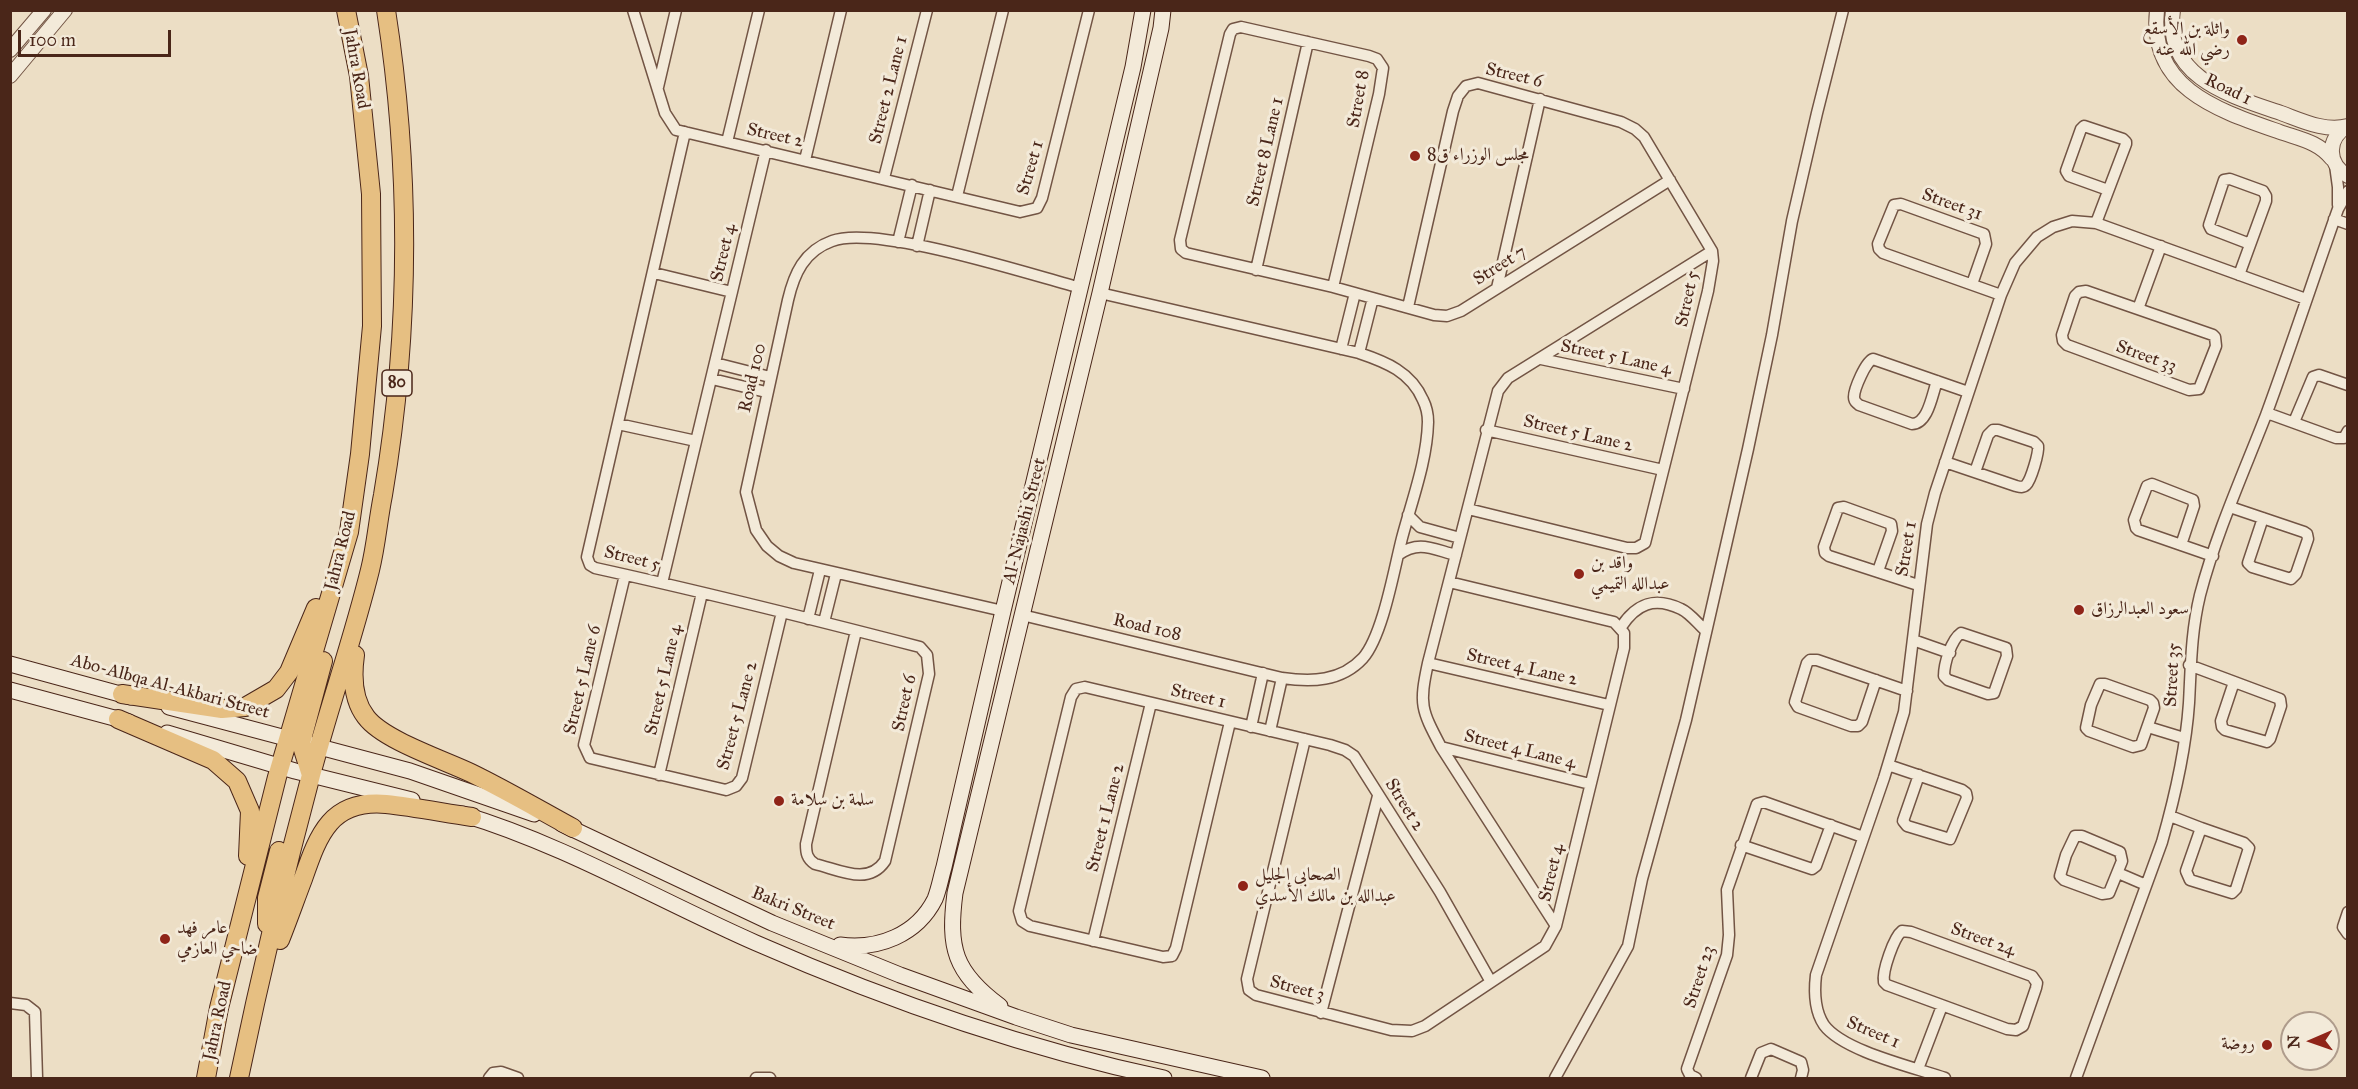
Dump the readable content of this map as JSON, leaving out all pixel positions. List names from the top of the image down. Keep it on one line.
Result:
{"streets":{"highway":["Jahra Road","80"],"main road":["Al-Najashi Street","Abo-Albqa Al-Akbari Street","Bakri Street"],"street":["Street 6","Street 2 Lane 1","Road 1","Street 8","Street 2","Street 8 Lane 1","Street 1","Street 31","Street 4","Street 7","Street 5","Street 33","Street 5 Lane 4","Road 100","Street 5 Lane 2","Road 108","Street 4 Lane 2","Street 35","Street 5 Lane 6","Street 4 Lane 4","Street 1 Lane 2","Street 24","Street 23","Street 3"]},"crossings":[["Jahra Road","Abo-Albqa Al-Akbari Street"],["Jahra Road","Bakri Street"],["Street 6","Street 7"],["Street 6","Street 5"],["Street 2 Lane 1","Street 2"],["Road 1","Street 35"],["Street 8","Street 8 Lane 1"],["Street 8","Street 7"],["Street 2","Street 1"],["Street 2","Street 4"],["Street 2","Street 5"],["Street 2","Street 3"],["Street 1","Street 31"],["Street 1","Street 35"],["Street 1","Street 1 Lane 2"],["Street 1","Street 23"],["Street 4","Street 5"],["Street 4","Street 4 Lane 2"],["Street 4","Street 4 Lane 4"],["Street 4","Street 3"],["Street 5","Street 5 Lane 4"],["Street 5","Street 5 Lane 2"],["Street 5","Street 5 Lane 6"],["Street 5 Lane 4","Street 5 Lane 2"],["Street 5 Lane 4","Street 5 Lane 6"],["Road 100","Al-Najashi Street"],["Street 5 Lane 2","Street 5 Lane 6"],["Al-Najashi Street","Road 108"],["Al-Najashi Street","Bakri Street"],["Abo-Albqa Al-Akbari Street","Bakri Street"]],"places":["واثلة بن الأسقع رضي الله عنه","مجلس الوزراء ق8","واقد بن عبدالله التميمي","سعود العبدالرزاق","سلمة بن سلامة","الصحابي الجليل عبدالله بن مالك الأسدي","عامر فهد ضاحي العازمي","روضة"],"scale_bar":"100 m","north":"left"}
